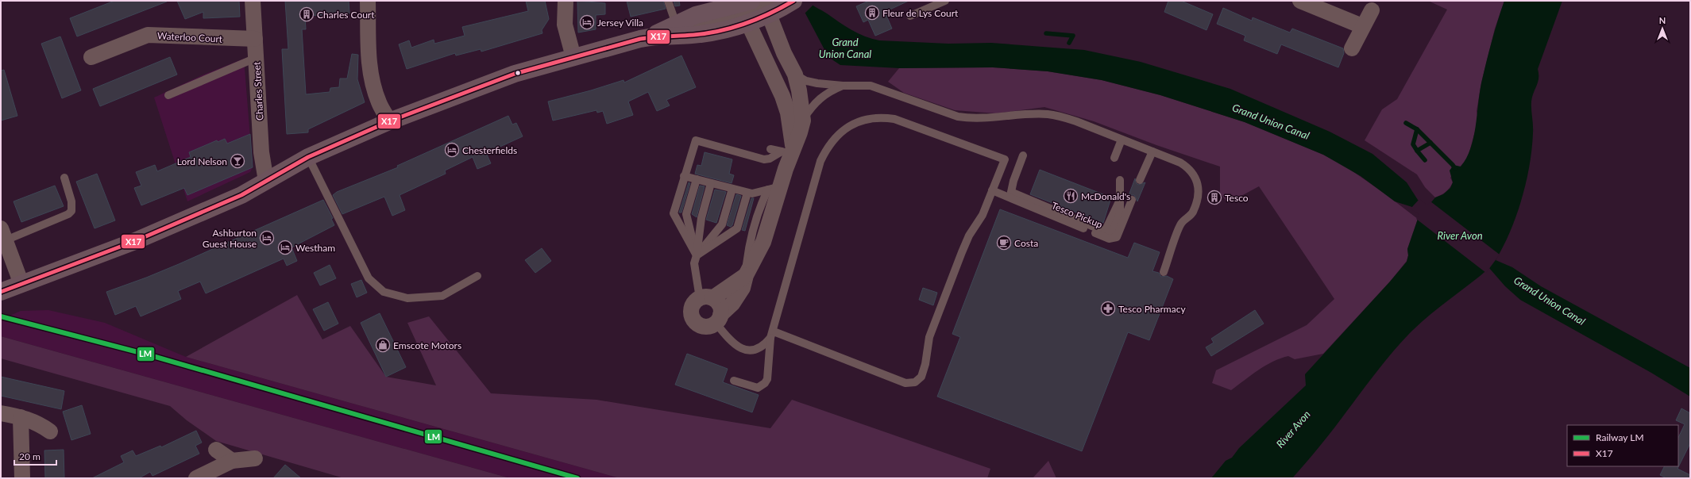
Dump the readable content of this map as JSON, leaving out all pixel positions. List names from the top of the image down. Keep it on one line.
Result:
{"streets":{"street":["Waterloo Court","Charles Street"],"lane":["Tesco Pickup"]},"crossings":[["Waterloo Court","Charles Street"]],"water":["Grand Union Canal","River Avon"],"places":{"building":["Fleur de Lys Court","Charles Court","Tesco"],"hotel":["Jersey Villa","Chesterfields","Ashburton Guest House","Westham"],"bar":["Lord Nelson"],"restaurant":["McDonald's"],"cafe":["Costa"],"pharmacy":["Tesco Pharmacy"],"shop":["Emscote Motors"]},"lines":["transit line X17","rail line LM"],"legend":["Railway LM","X17"],"scale_bar":"20 m","north":"top"}
